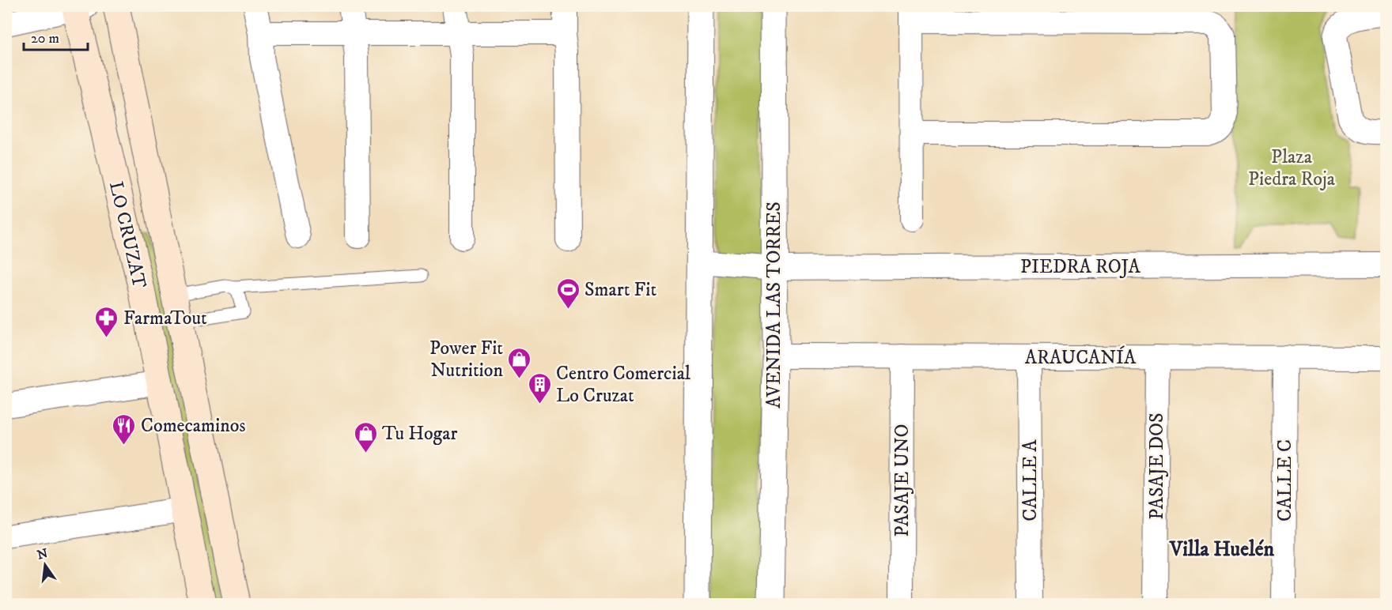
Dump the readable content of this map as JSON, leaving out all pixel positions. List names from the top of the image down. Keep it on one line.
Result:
{"streets":{"main road":["LO CRUZAT"],"street":["PIEDRA ROJA","AVENIDA LAS TORRES","ARAUCANÍA","PASAJE DOS","PASAJE UNO","CALLE A","CALLE C"]},"crossings":[["PIEDRA ROJA","AVENIDA LAS TORRES"],["AVENIDA LAS TORRES","ARAUCANÍA"],["ARAUCANÍA","PASAJE DOS"],["ARAUCANÍA","PASAJE UNO"],["ARAUCANÍA","CALLE A"],["ARAUCANÍA","CALLE C"]],"districts":["Villa Huelén"],"parks":["Plaza Piedra Roja"],"places":{"sports":["Smart Fit"],"pharmacy":["FarmaTout"],"shop":["Power Fit Nutrition","Tu Hogar"],"building":["Centro Comercial Lo Cruzat"],"restaurant":["Comecaminos"]},"scale_bar":"20 m","north":"top"}
